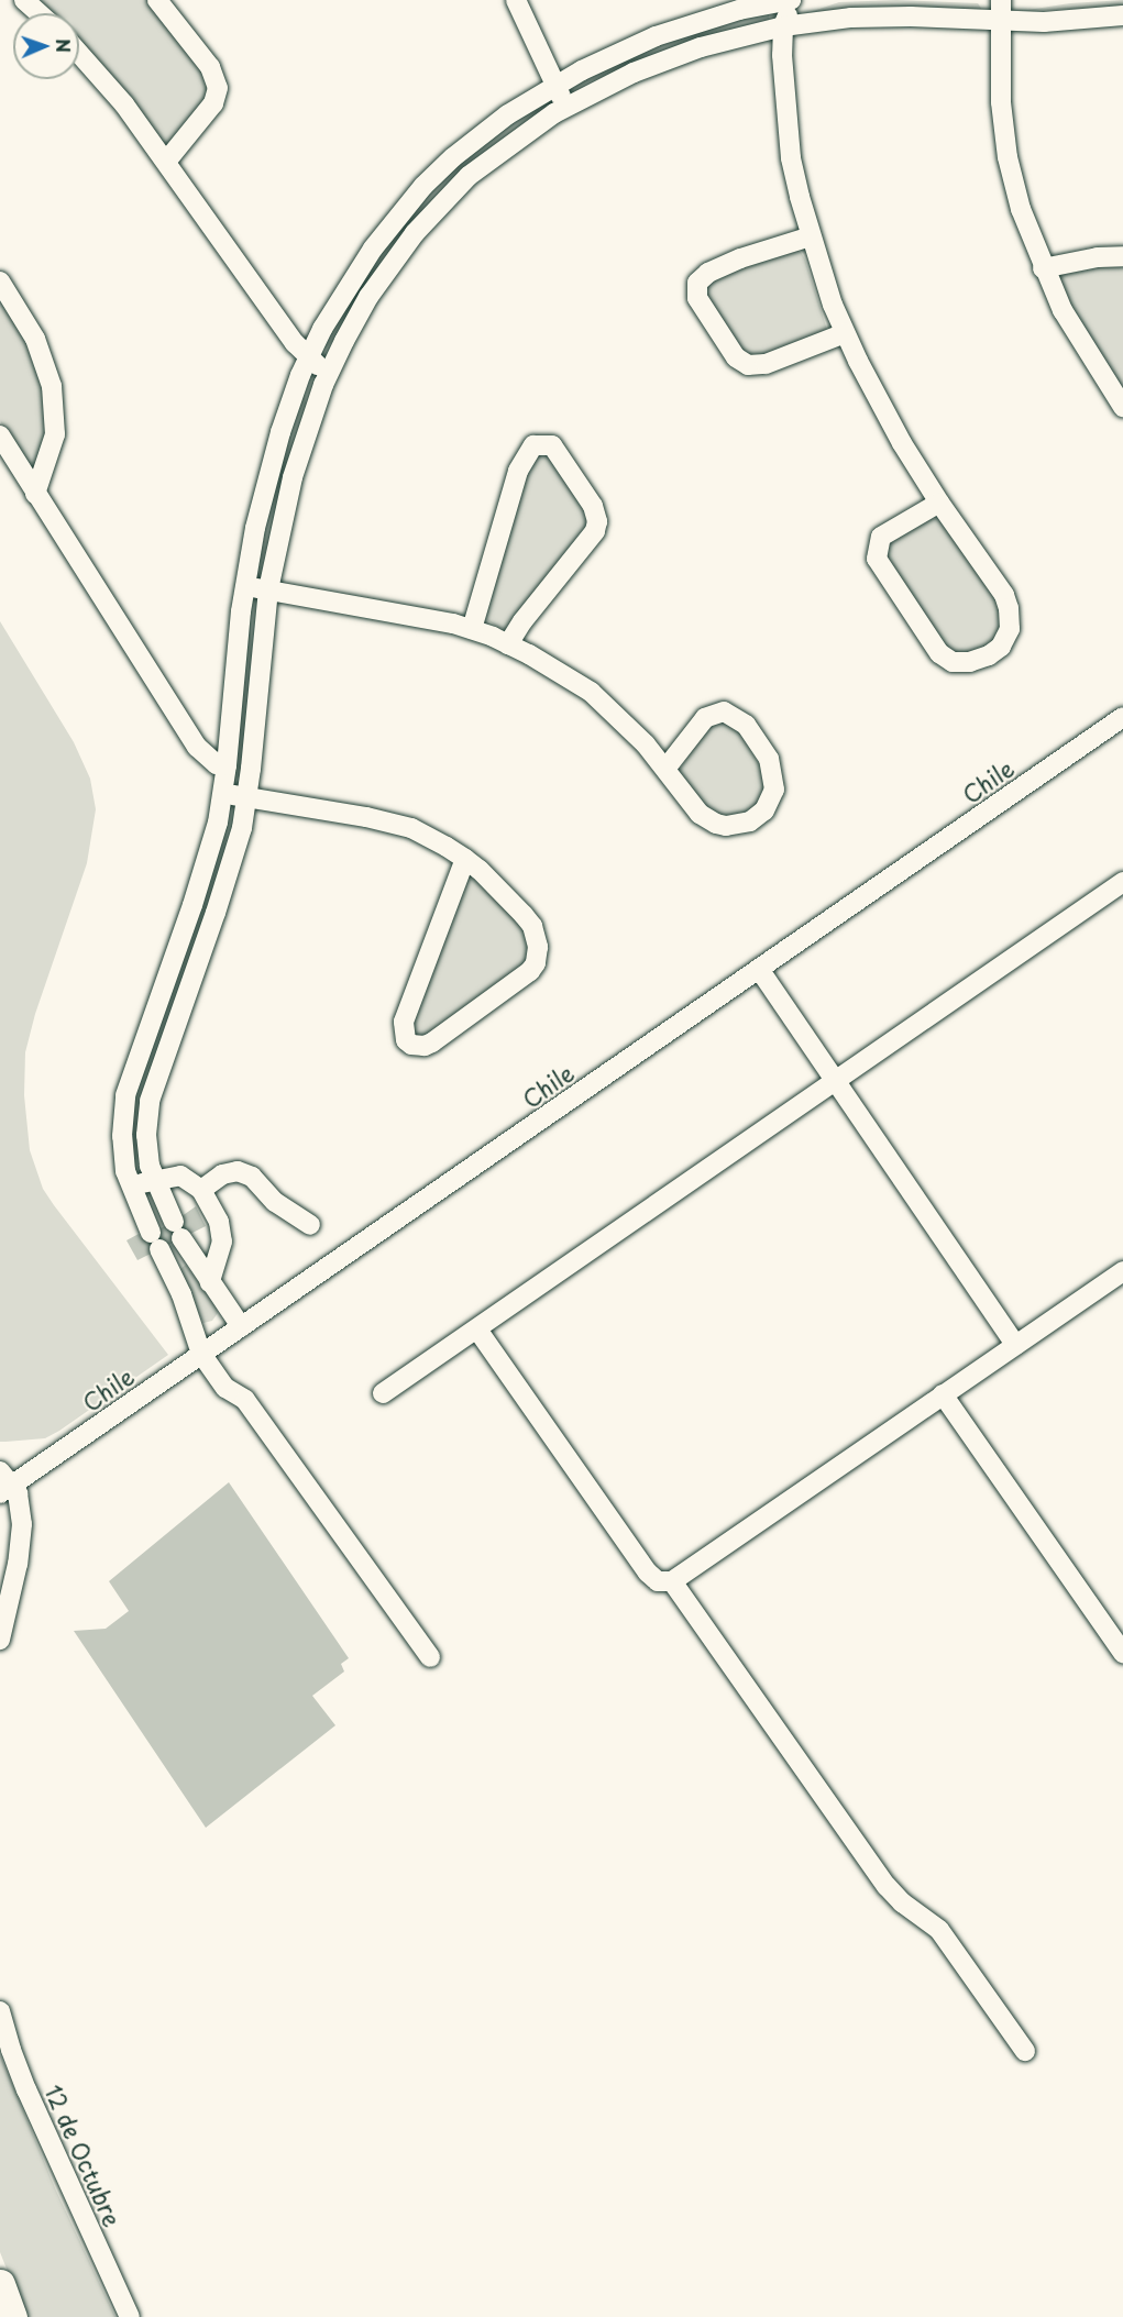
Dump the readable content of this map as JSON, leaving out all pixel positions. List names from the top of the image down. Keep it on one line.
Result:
{"streets":{"street":["Chile","12 de Octubre"]},"north":"right"}
